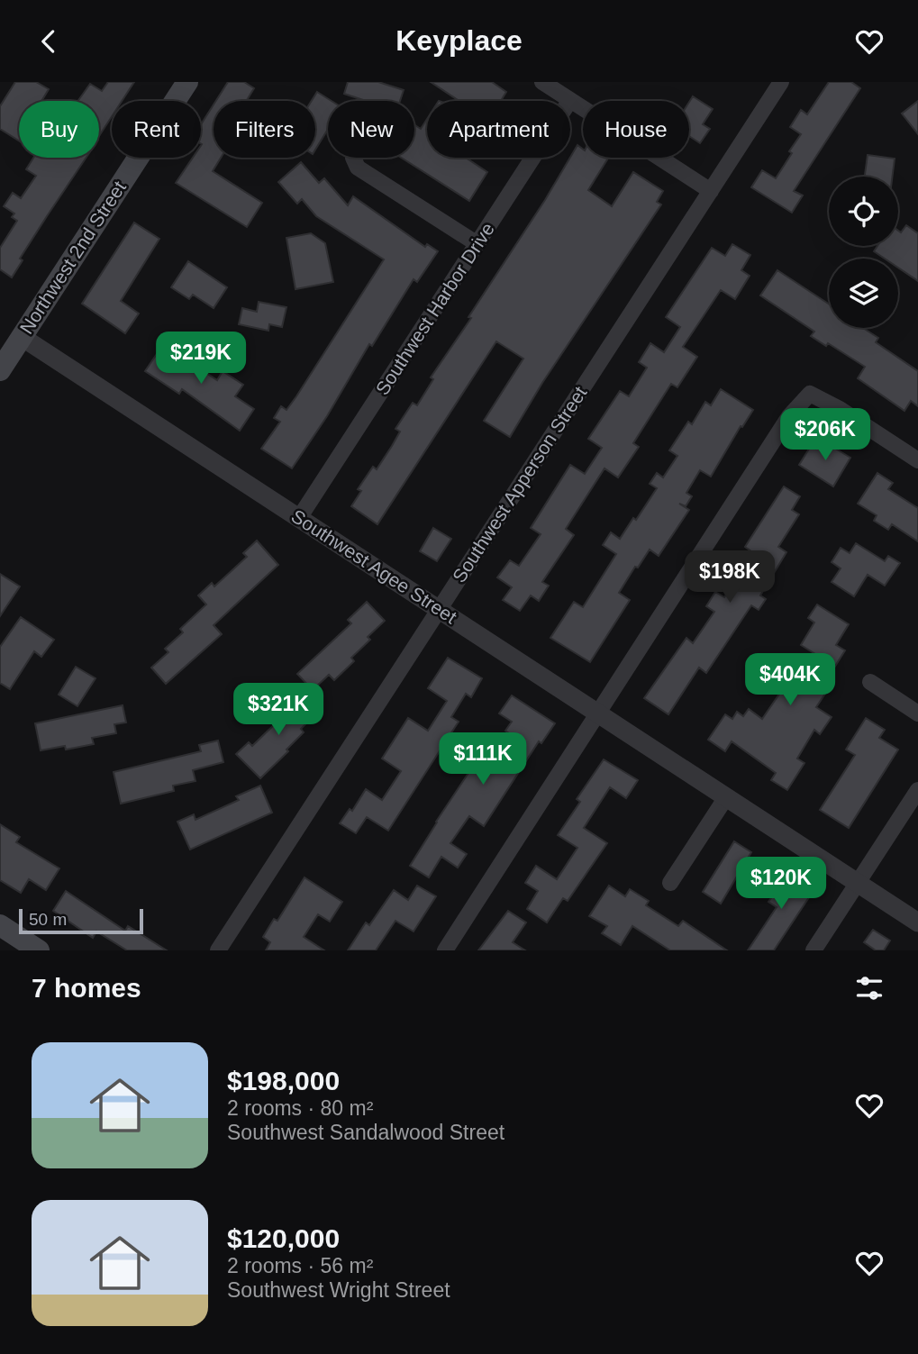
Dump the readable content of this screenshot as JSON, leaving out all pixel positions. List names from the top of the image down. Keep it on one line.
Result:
{"streets":{"main road":["Northwest 2nd Street"],"street":["Southwest Harbor Drive","Southwest Apperson Street","Southwest Agee Street"]},"crossings":[["Northwest 2nd Street","Southwest Agee Street"],["Southwest Harbor Drive","Southwest Agee Street"],["Southwest Apperson Street","Southwest Agee Street"]],"scale_bar":"50 m","page":{"header":"Keyplace","chip":["Buy","Rent","Filters","New","Apartment","House"],"price":["$219K","$206K","$198K","$404K","$321K","$111K","$120K"],"scale":"50 m","heading":"7 homes","list":[{"name":"$198,000","note":"2 rooms · 80 m² · Southwest Sandalwood Street"},{"name":"$120,000","note":"2 rooms · 56 m² · Southwest Wright Street"}]}}
